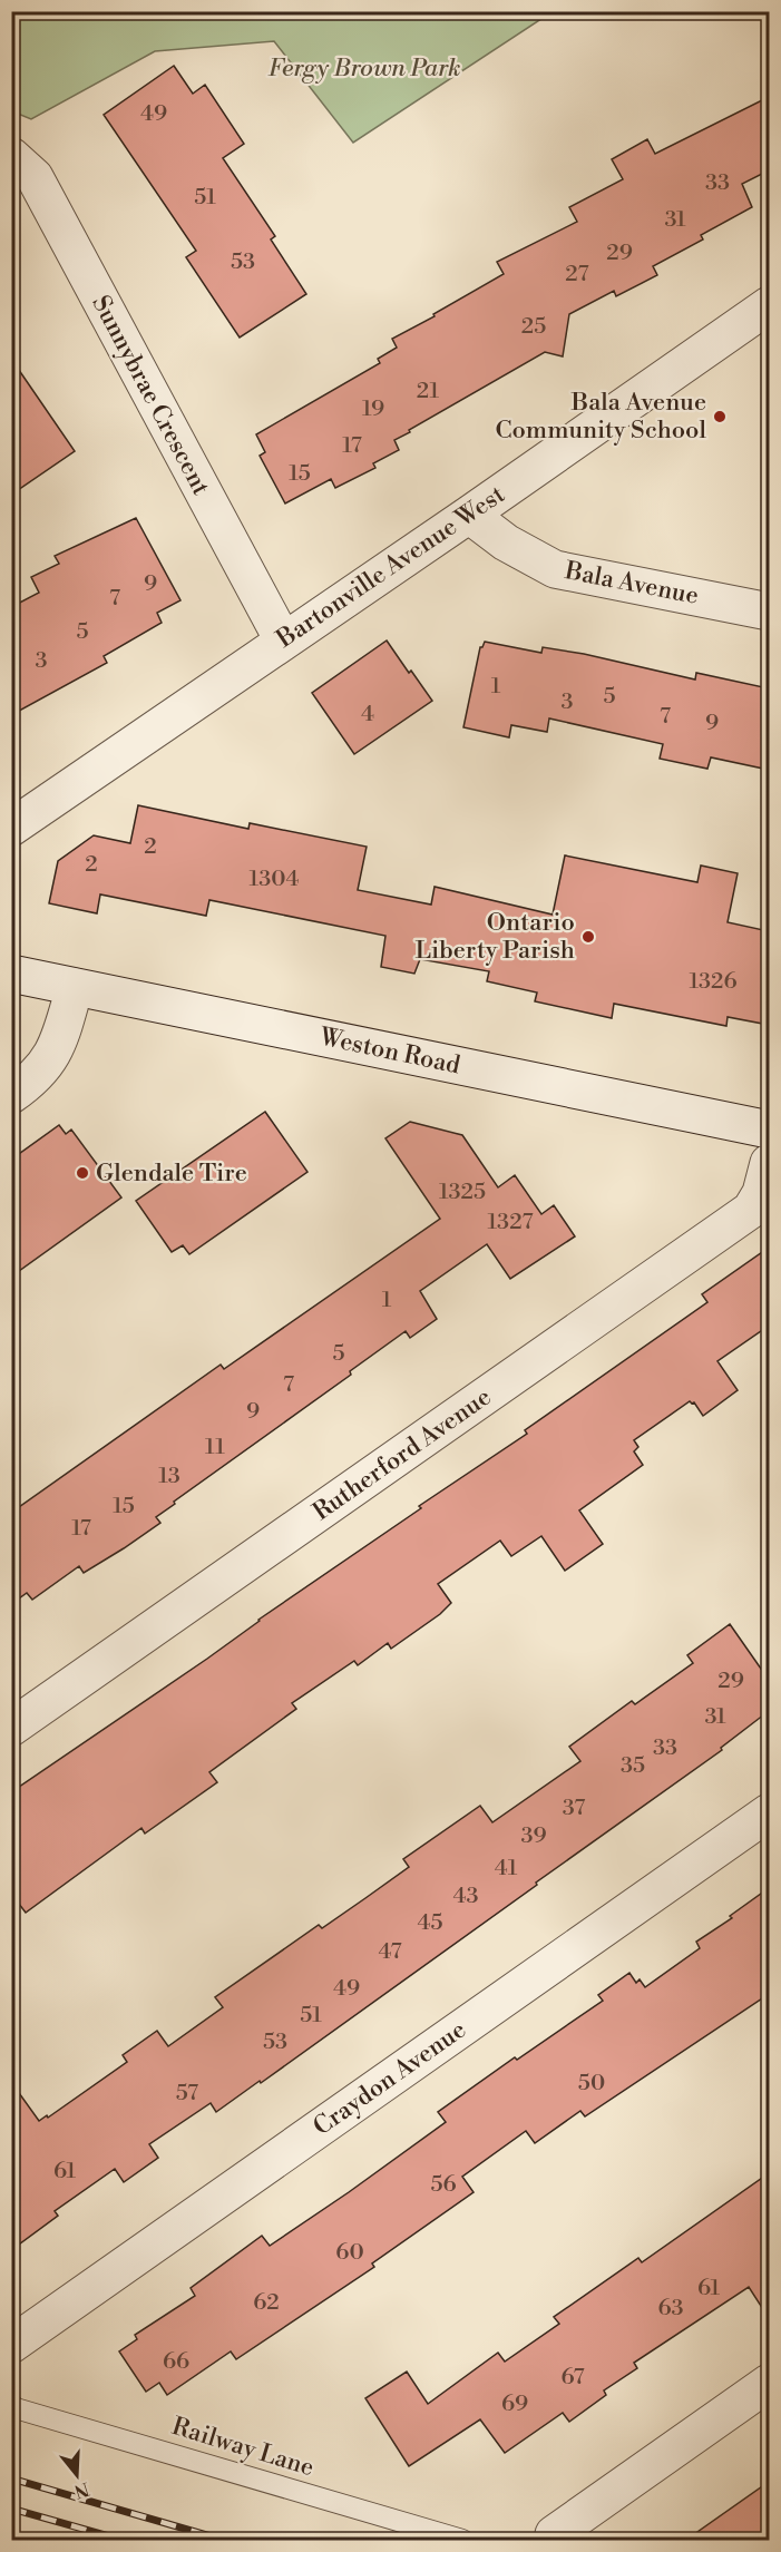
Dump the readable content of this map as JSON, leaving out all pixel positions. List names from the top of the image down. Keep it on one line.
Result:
{"streets":{"street":["Sunnybrae Crescent","Bartonville Avenue West","Bala Avenue","Weston Road","Rutherford Avenue","Craydon Avenue"],"lane":["Railway Lane"]},"crossings":[["Sunnybrae Crescent","Bartonville Avenue West"],["Bartonville Avenue West","Bala Avenue"]],"parks":["Fergy Brown Park"],"places":["Bala Avenue Community School","Ontario Liberty Parish","Glendale Tire"],"house_numbers":["49","33","51","31","29","53","27","25","21","19","17","15","9","7","5","3","1","5","3","4","7","9","2","2","1304","1326","1325","1327","1","5","7","9","11","13","15","17","29","31","33","35","37","39","41","43","45","47","49","51","53","50","57","61","56","60","61","62","63","66","67","69"],"north":"bottom"}
